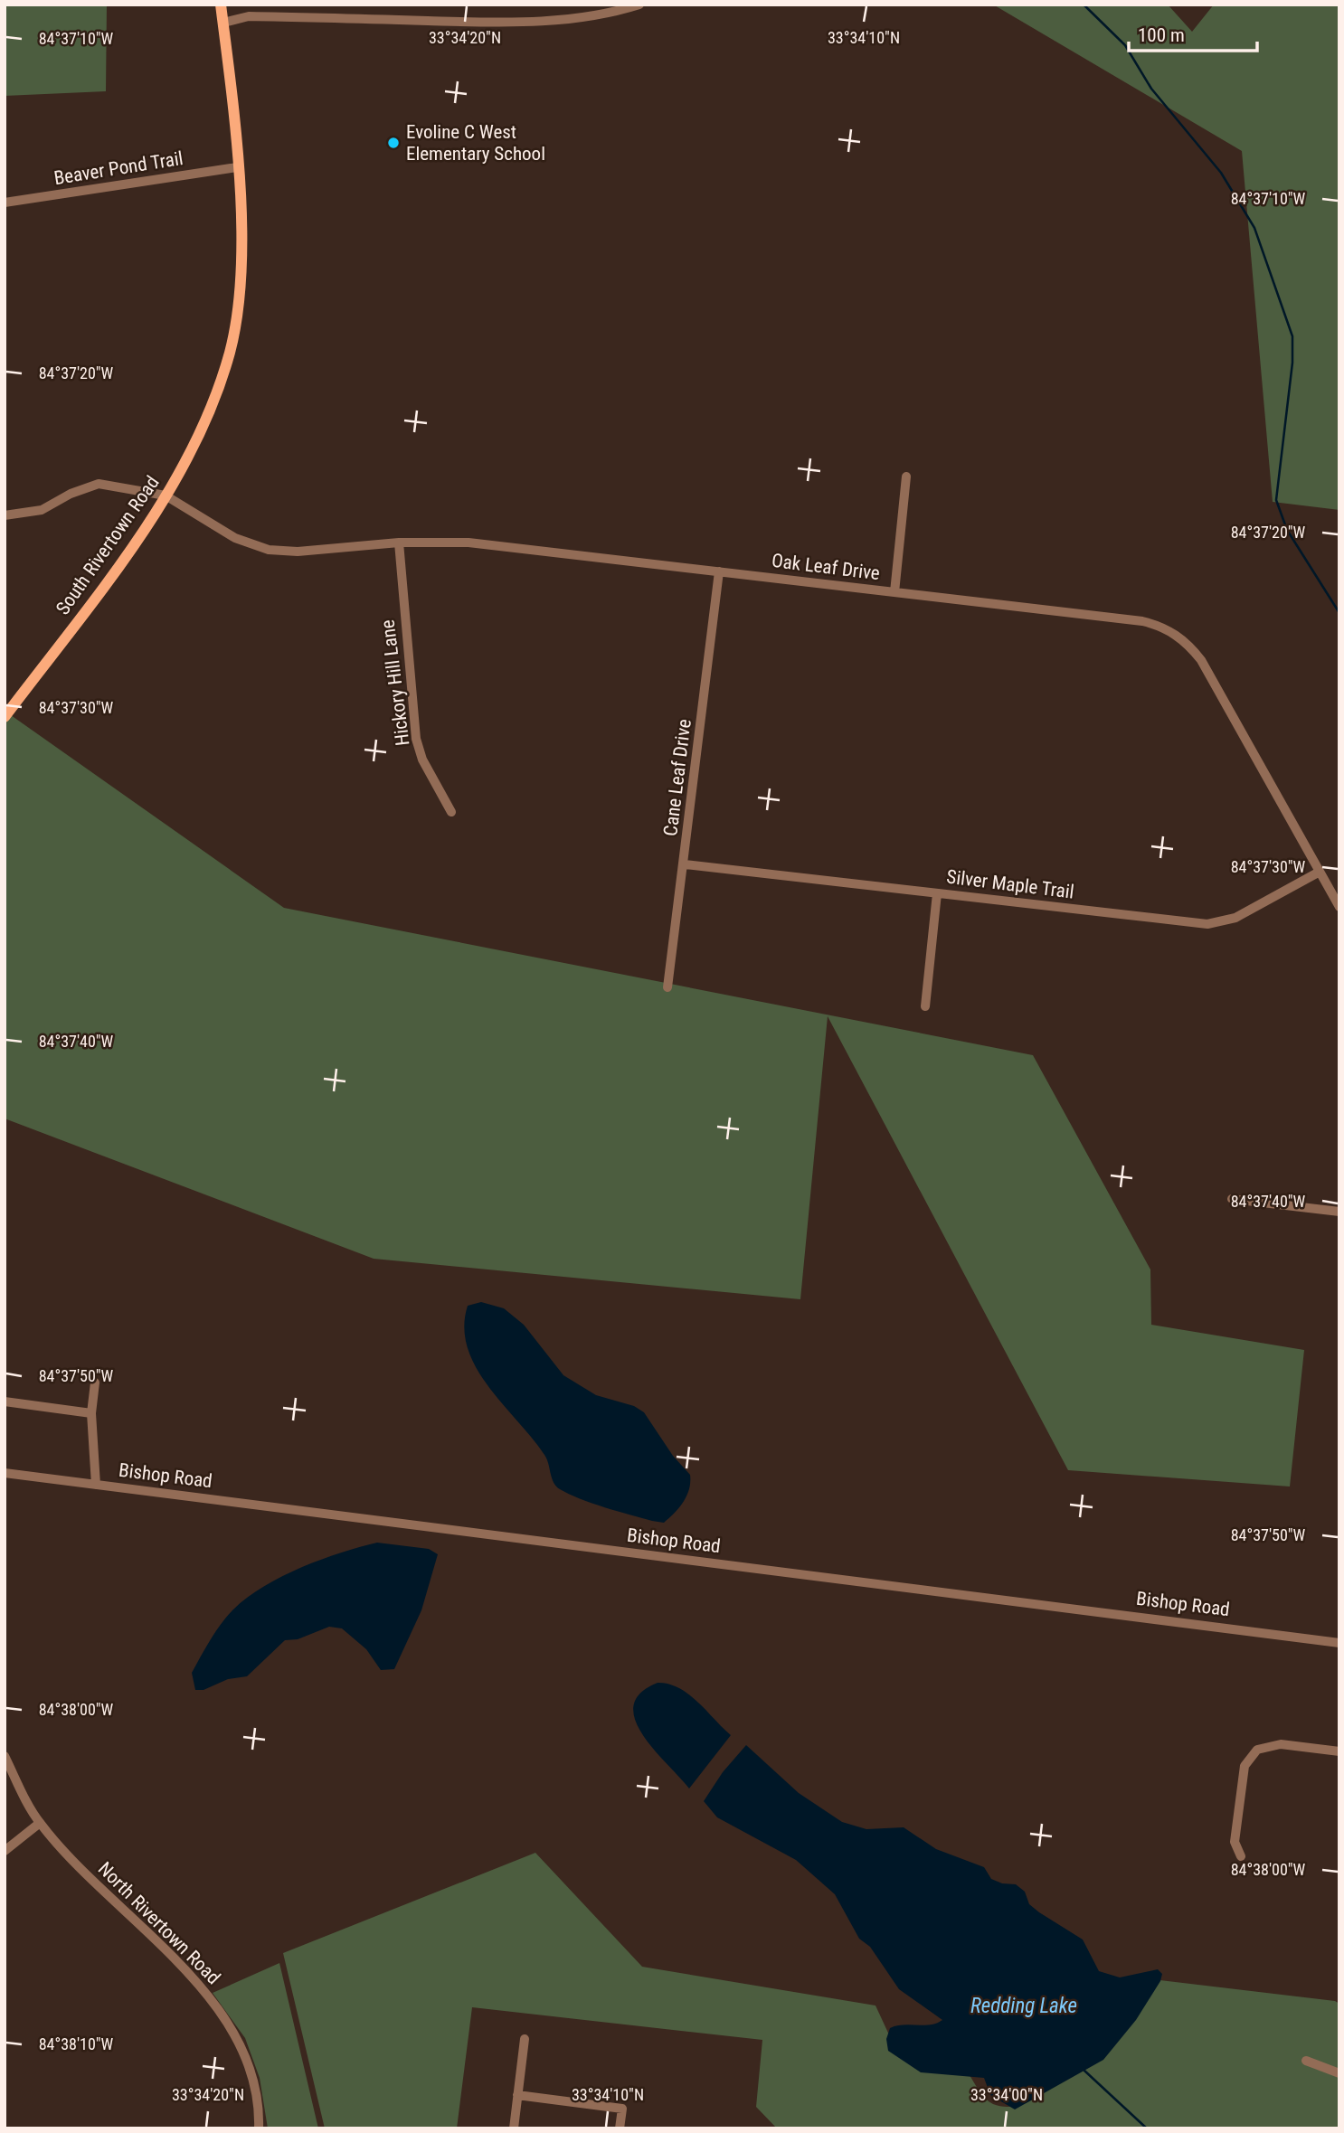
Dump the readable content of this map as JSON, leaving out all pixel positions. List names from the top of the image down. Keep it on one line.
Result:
{"streets":{"main road":["South Rivertown Road"],"street":["Beaver Pond Trail","Oak Leaf Drive","Hickory Hill Lane","Cane Leaf Drive","Silver Maple Trail","Bishop Road","North Rivertown Road"]},"crossings":[["Beaver Pond Trail","South Rivertown Road"],["South Rivertown Road","Oak Leaf Drive"],["Oak Leaf Drive","Hickory Hill Lane"],["Oak Leaf Drive","Cane Leaf Drive"],["Oak Leaf Drive","Silver Maple Trail"],["Cane Leaf Drive","Silver Maple Trail"]],"water":["Redding Lake"],"places":["Evoline C West Elementary School"],"scale_bar":"100 m","coordinates":["33°34'20\"N","33°34'10\"N","84°37'10\"W","84°37'20\"W","84°37'30\"W","84°37'40\"W","84°37'50\"W","84°38'00\"W","84°38'10\"W","33°34'00\"N"]}
